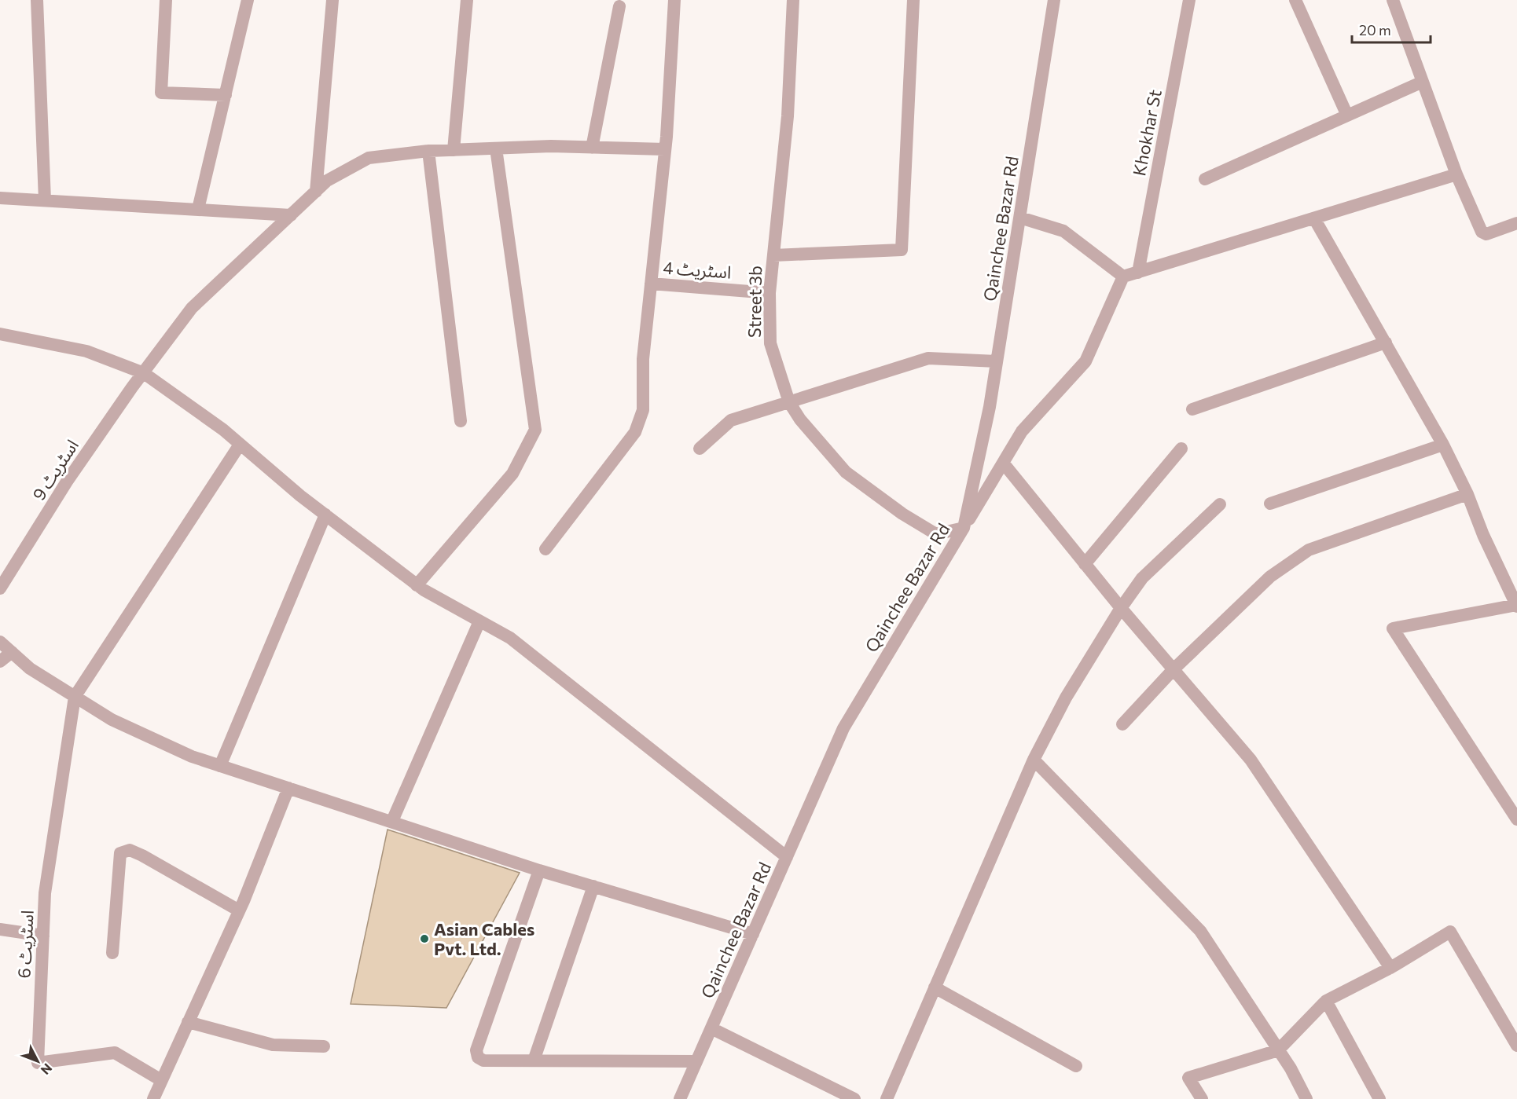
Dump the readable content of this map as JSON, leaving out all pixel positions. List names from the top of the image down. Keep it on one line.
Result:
{"streets":{"street":["Khokhar St","Qainchee Bazar Rd","اسٹریٹ 4","Street 3b","اسٹریٹ 9","اسٹریٹ 6"]},"crossings":[["Qainchee Bazar Rd","Street 3b"],["اسٹریٹ 4","Street 3b"]],"places":["Asian Cables Pvt. Ltd."],"scale_bar":"20 m","north":"bottom right"}
